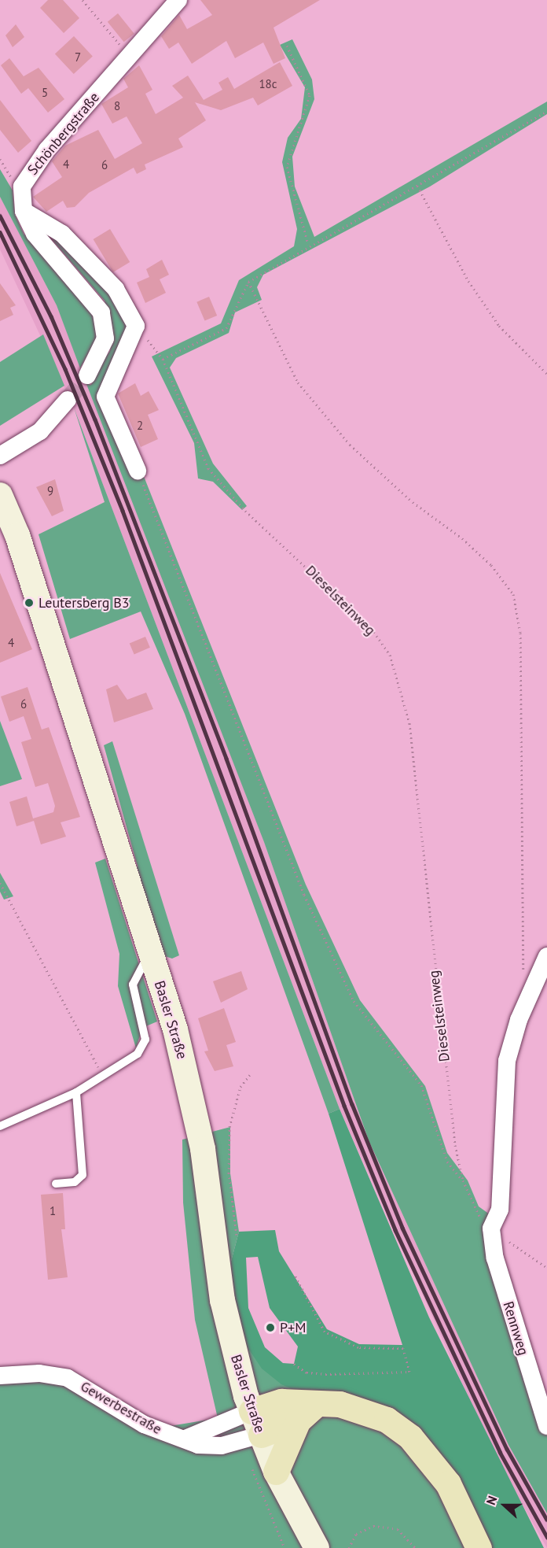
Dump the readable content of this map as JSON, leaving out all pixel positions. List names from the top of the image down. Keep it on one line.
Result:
{"streets":{"street":["Schönbergstraße","Basler Straße","Rennweg","Gewerbestraße"],"path":["Dieselsteinweg"]},"crossings":[["Basler Straße","Gewerbestraße"]],"places":["Leutersberg B3","P+M"],"house_numbers":["7","18c","5","8","4","6","2","9","4","6","1"],"north":"left"}
